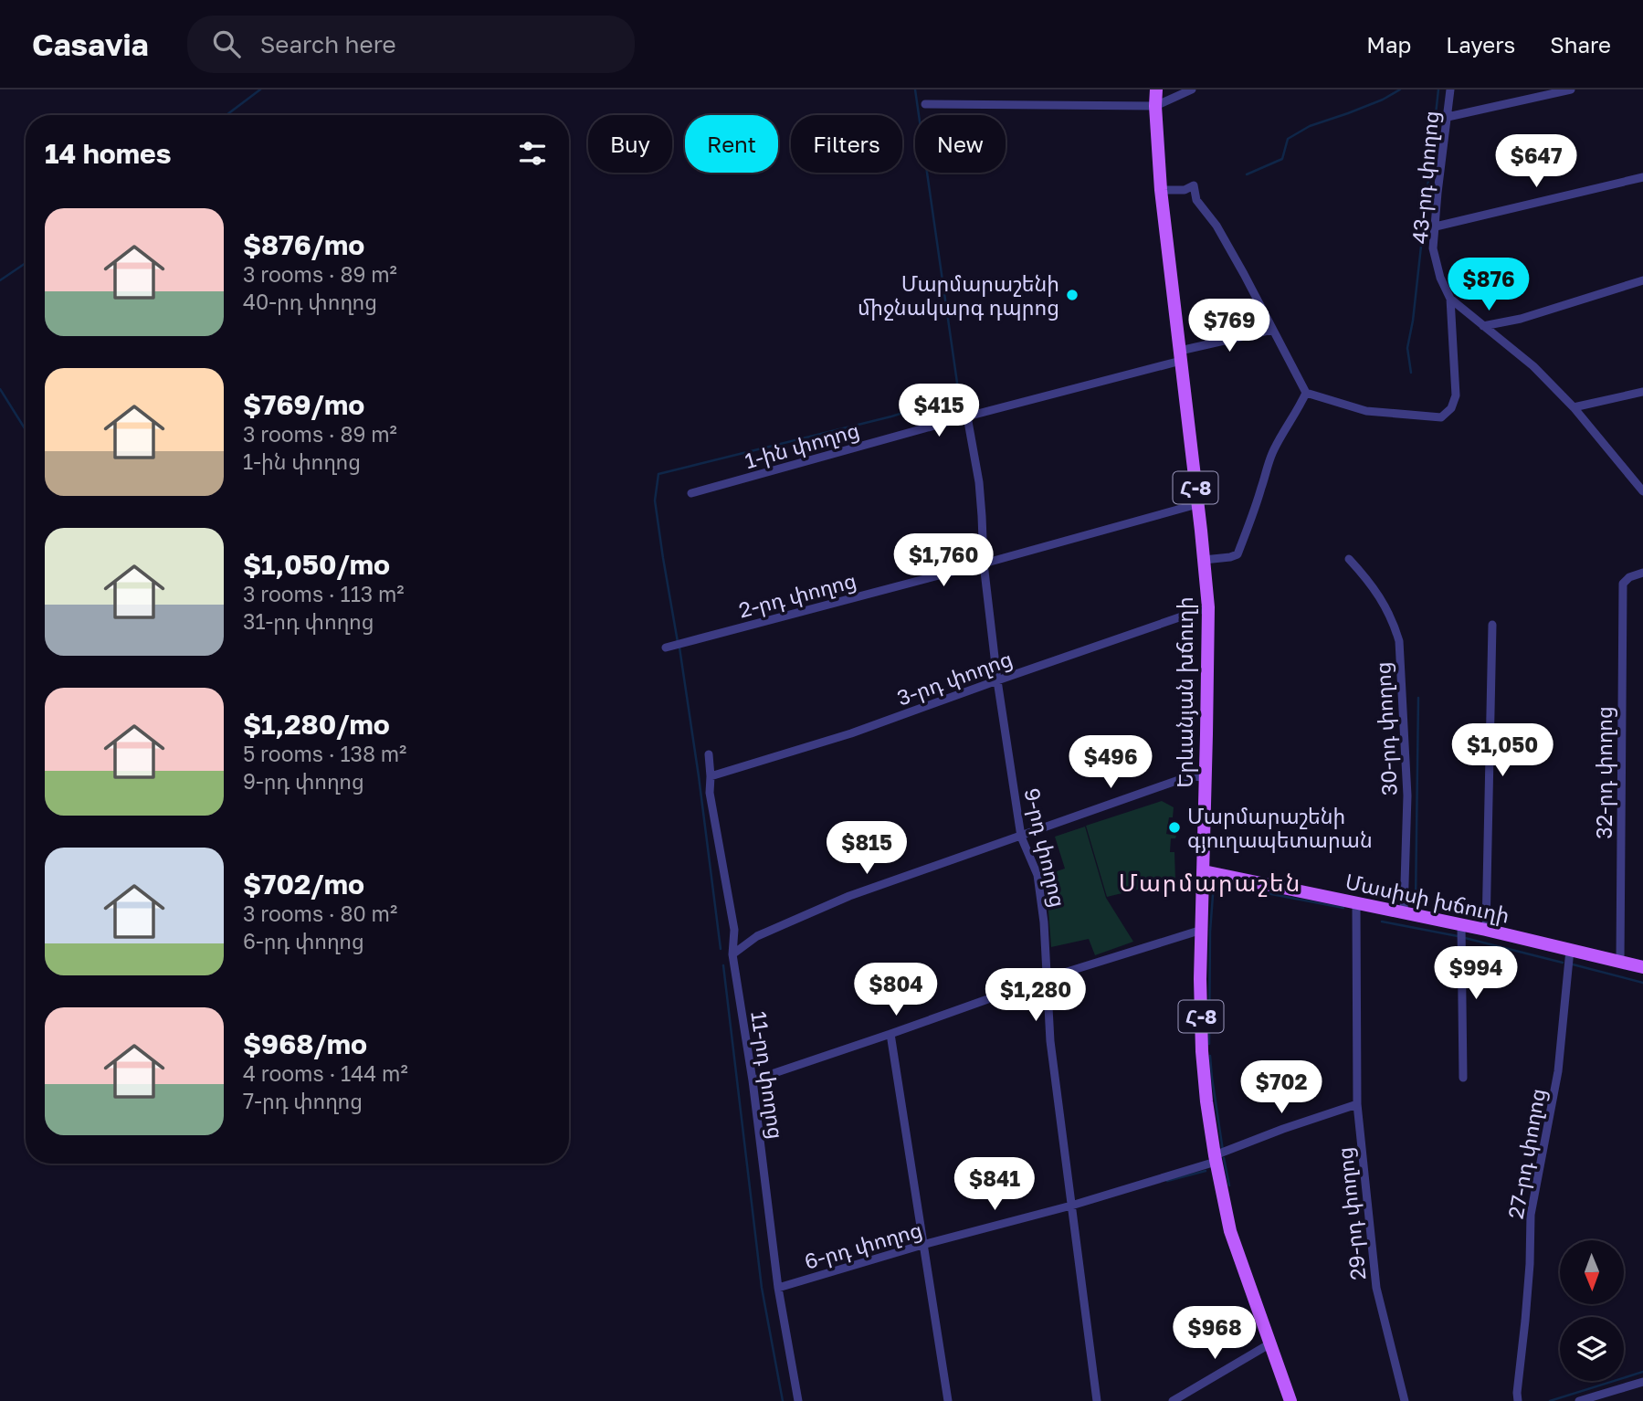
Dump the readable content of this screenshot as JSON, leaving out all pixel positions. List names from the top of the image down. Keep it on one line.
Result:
{"streets":{"main road":["Հ-8","Երևանյան խճուղի","Մասիսի խճուղի"],"street":["43-րդ փողոց","1-ին փողոց","2-րդ փողոց","3-րդ փողոց","30-րդ փողոց","32-րդ փողոց","9-րդ փողոց","11-րդ փողոց","27-րդ փողոց","29-րդ փողոց","6-րդ փողոց"]},"crossings":[["1-ին փողոց","Երևանյան խճուղի"],["1-ին փողոց","9-րդ փողոց"],["2-րդ փողոց","Երևանյան խճուղի"],["2-րդ փողոց","9-րդ փողոց"],["3-րդ փողոց","Երևանյան խճուղի"],["3-րդ փողոց","9-րդ փողոց"],["3-րդ փողոց","11-րդ փողոց"],["Երևանյան խճուղի","Մասիսի խճուղի"],["Երևանյան խճուղի","6-րդ փողոց"],["30-րդ փողոց","Մասիսի խճուղի"],["32-րդ փողոց","Մասիսի խճուղի"],["9-րդ փողոց","6-րդ փողոց"],["Մասիսի խճուղի","27-րդ փողոց"],["Մասիսի խճուղի","29-րդ փողոց"],["11-րդ փողոց","6-րդ փողոց"],["29-րդ փողոց","6-րդ փողոց"]],"districts":["Մարմարաշեն"],"places":["Մարմարաշենի միջնակարգ դպրոց","Մարմարաշենի գյուղապետարան"],"north":"bottom","page":{"header":"Casavia","search":"Search here","nav":["Map","Layers","Share"],"chip":["Buy","Rent","Filters","New"],"heading":"14 homes","price":["$647","$876","$769","$415","$1,760","$1,050","$496","$815","$994","$804","$1,280","$702","$841","$968"],"list":[{"name":"$876/mo","note":"3 rooms · 89 m² · 40-րդ փողոց"},{"name":"$769/mo","note":"3 rooms · 89 m² · 1-ին փողոց"},{"name":"$1,050/mo","note":"3 rooms · 113 m² · 31-րդ փողոց"},{"name":"$1,280/mo","note":"5 rooms · 138 m² · 9-րդ փողոց"},{"name":"$702/mo","note":"3 rooms · 80 m² · 6-րդ փողոց"},{"name":"$968/mo","note":"4 rooms · 144 m² · 7-րդ փողոց"}]}}
